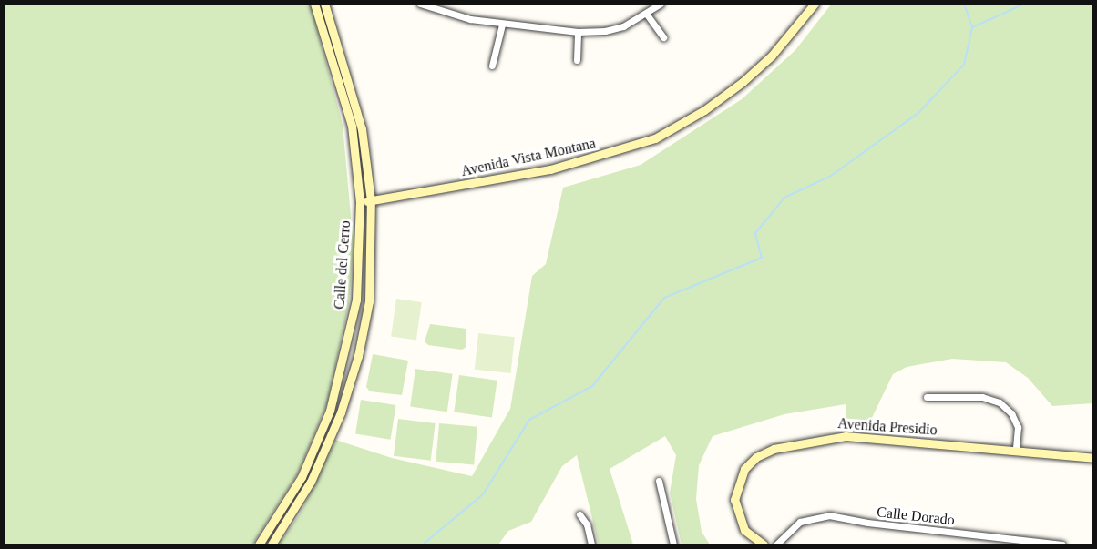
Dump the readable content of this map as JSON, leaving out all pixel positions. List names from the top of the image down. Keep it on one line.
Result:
{"streets":{"main road":["Avenida Vista Montana","Calle del Cerro","Avenida Presidio"],"street":["Calle Dorado"]},"crossings":[["Avenida Vista Montana","Calle del Cerro"]]}
